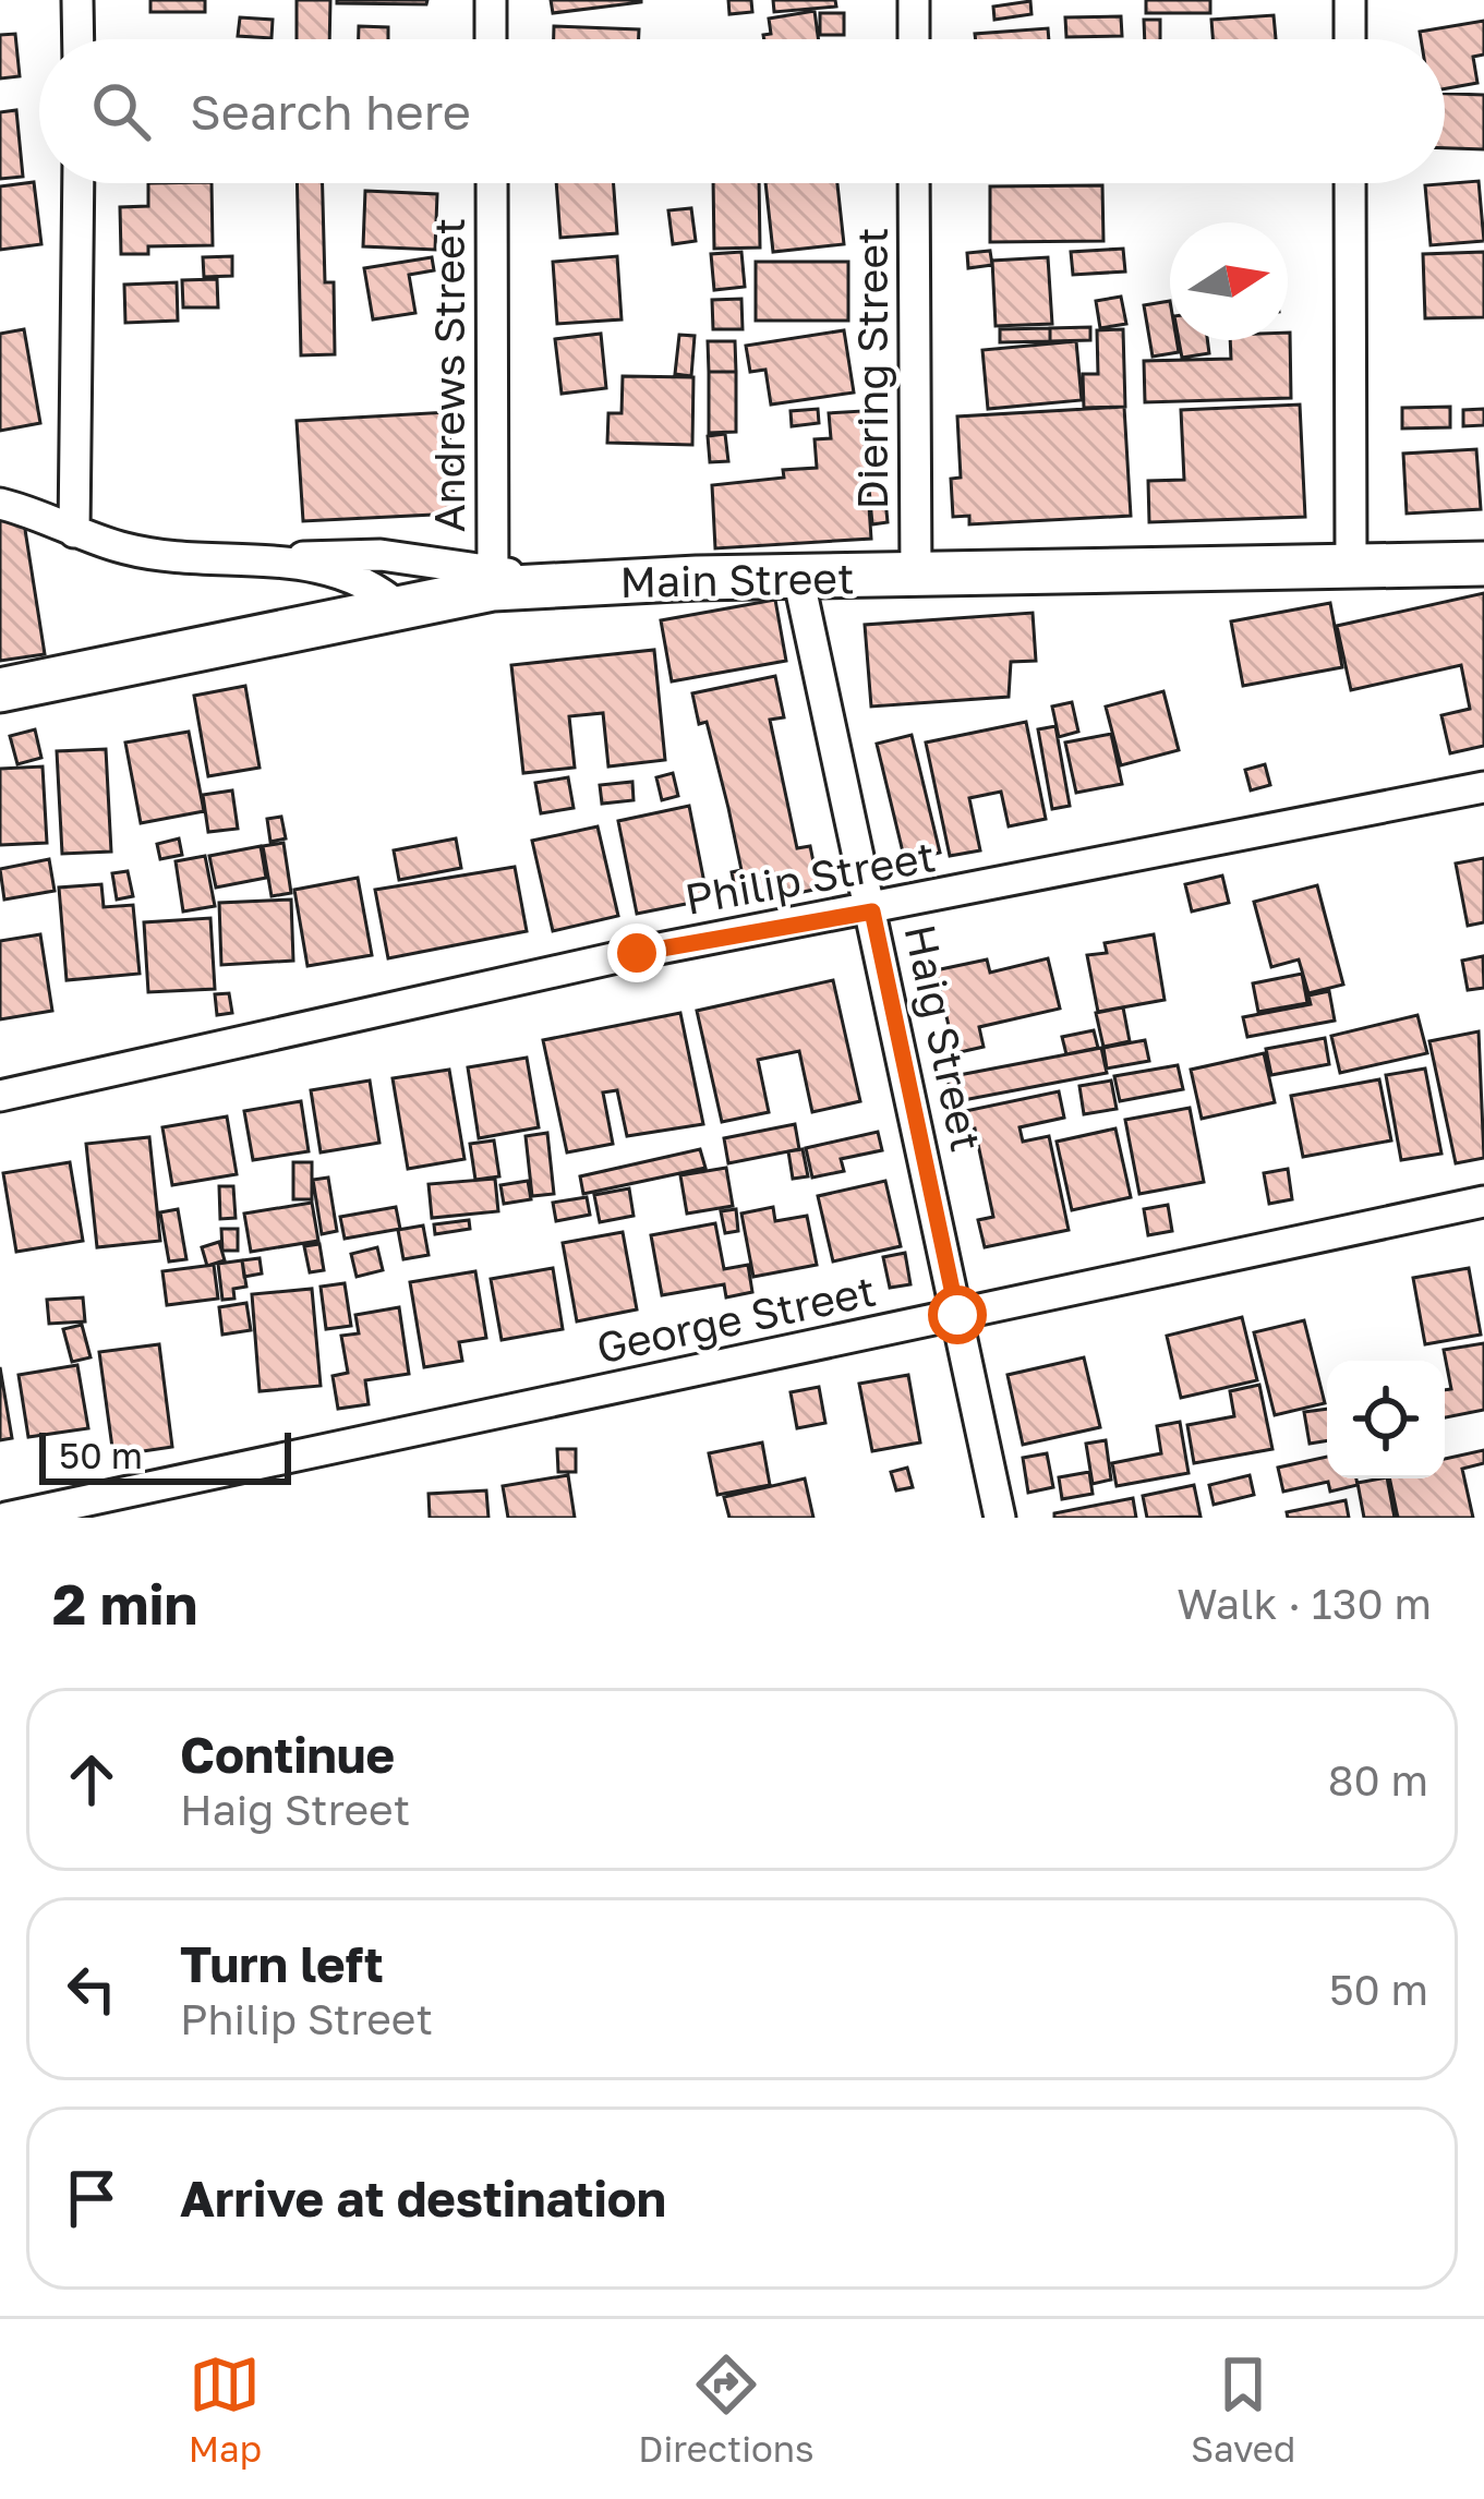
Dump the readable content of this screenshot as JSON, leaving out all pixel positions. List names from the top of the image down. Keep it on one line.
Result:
{"streets":{"main road":["Main Street"],"street":["Diering Street","Andrews Street","Philip Street","Haig Street","George Street"]},"crossings":[["Diering Street","Main Street"],["Andrews Street","Main Street"],["Main Street","Haig Street"],["Philip Street","Haig Street"],["Haig Street","George Street"]],"scale_bar":"50 m","north":"right","page":{"search":"Search here","scale":"50 m","heading":["2 min","Walk · 130 m"],"list":[["Continue","Haig Street","80 m"],["Turn left","Philip Street","50 m"],"Arrive at destination"],"nav":["Map","Directions","Saved"]}}
